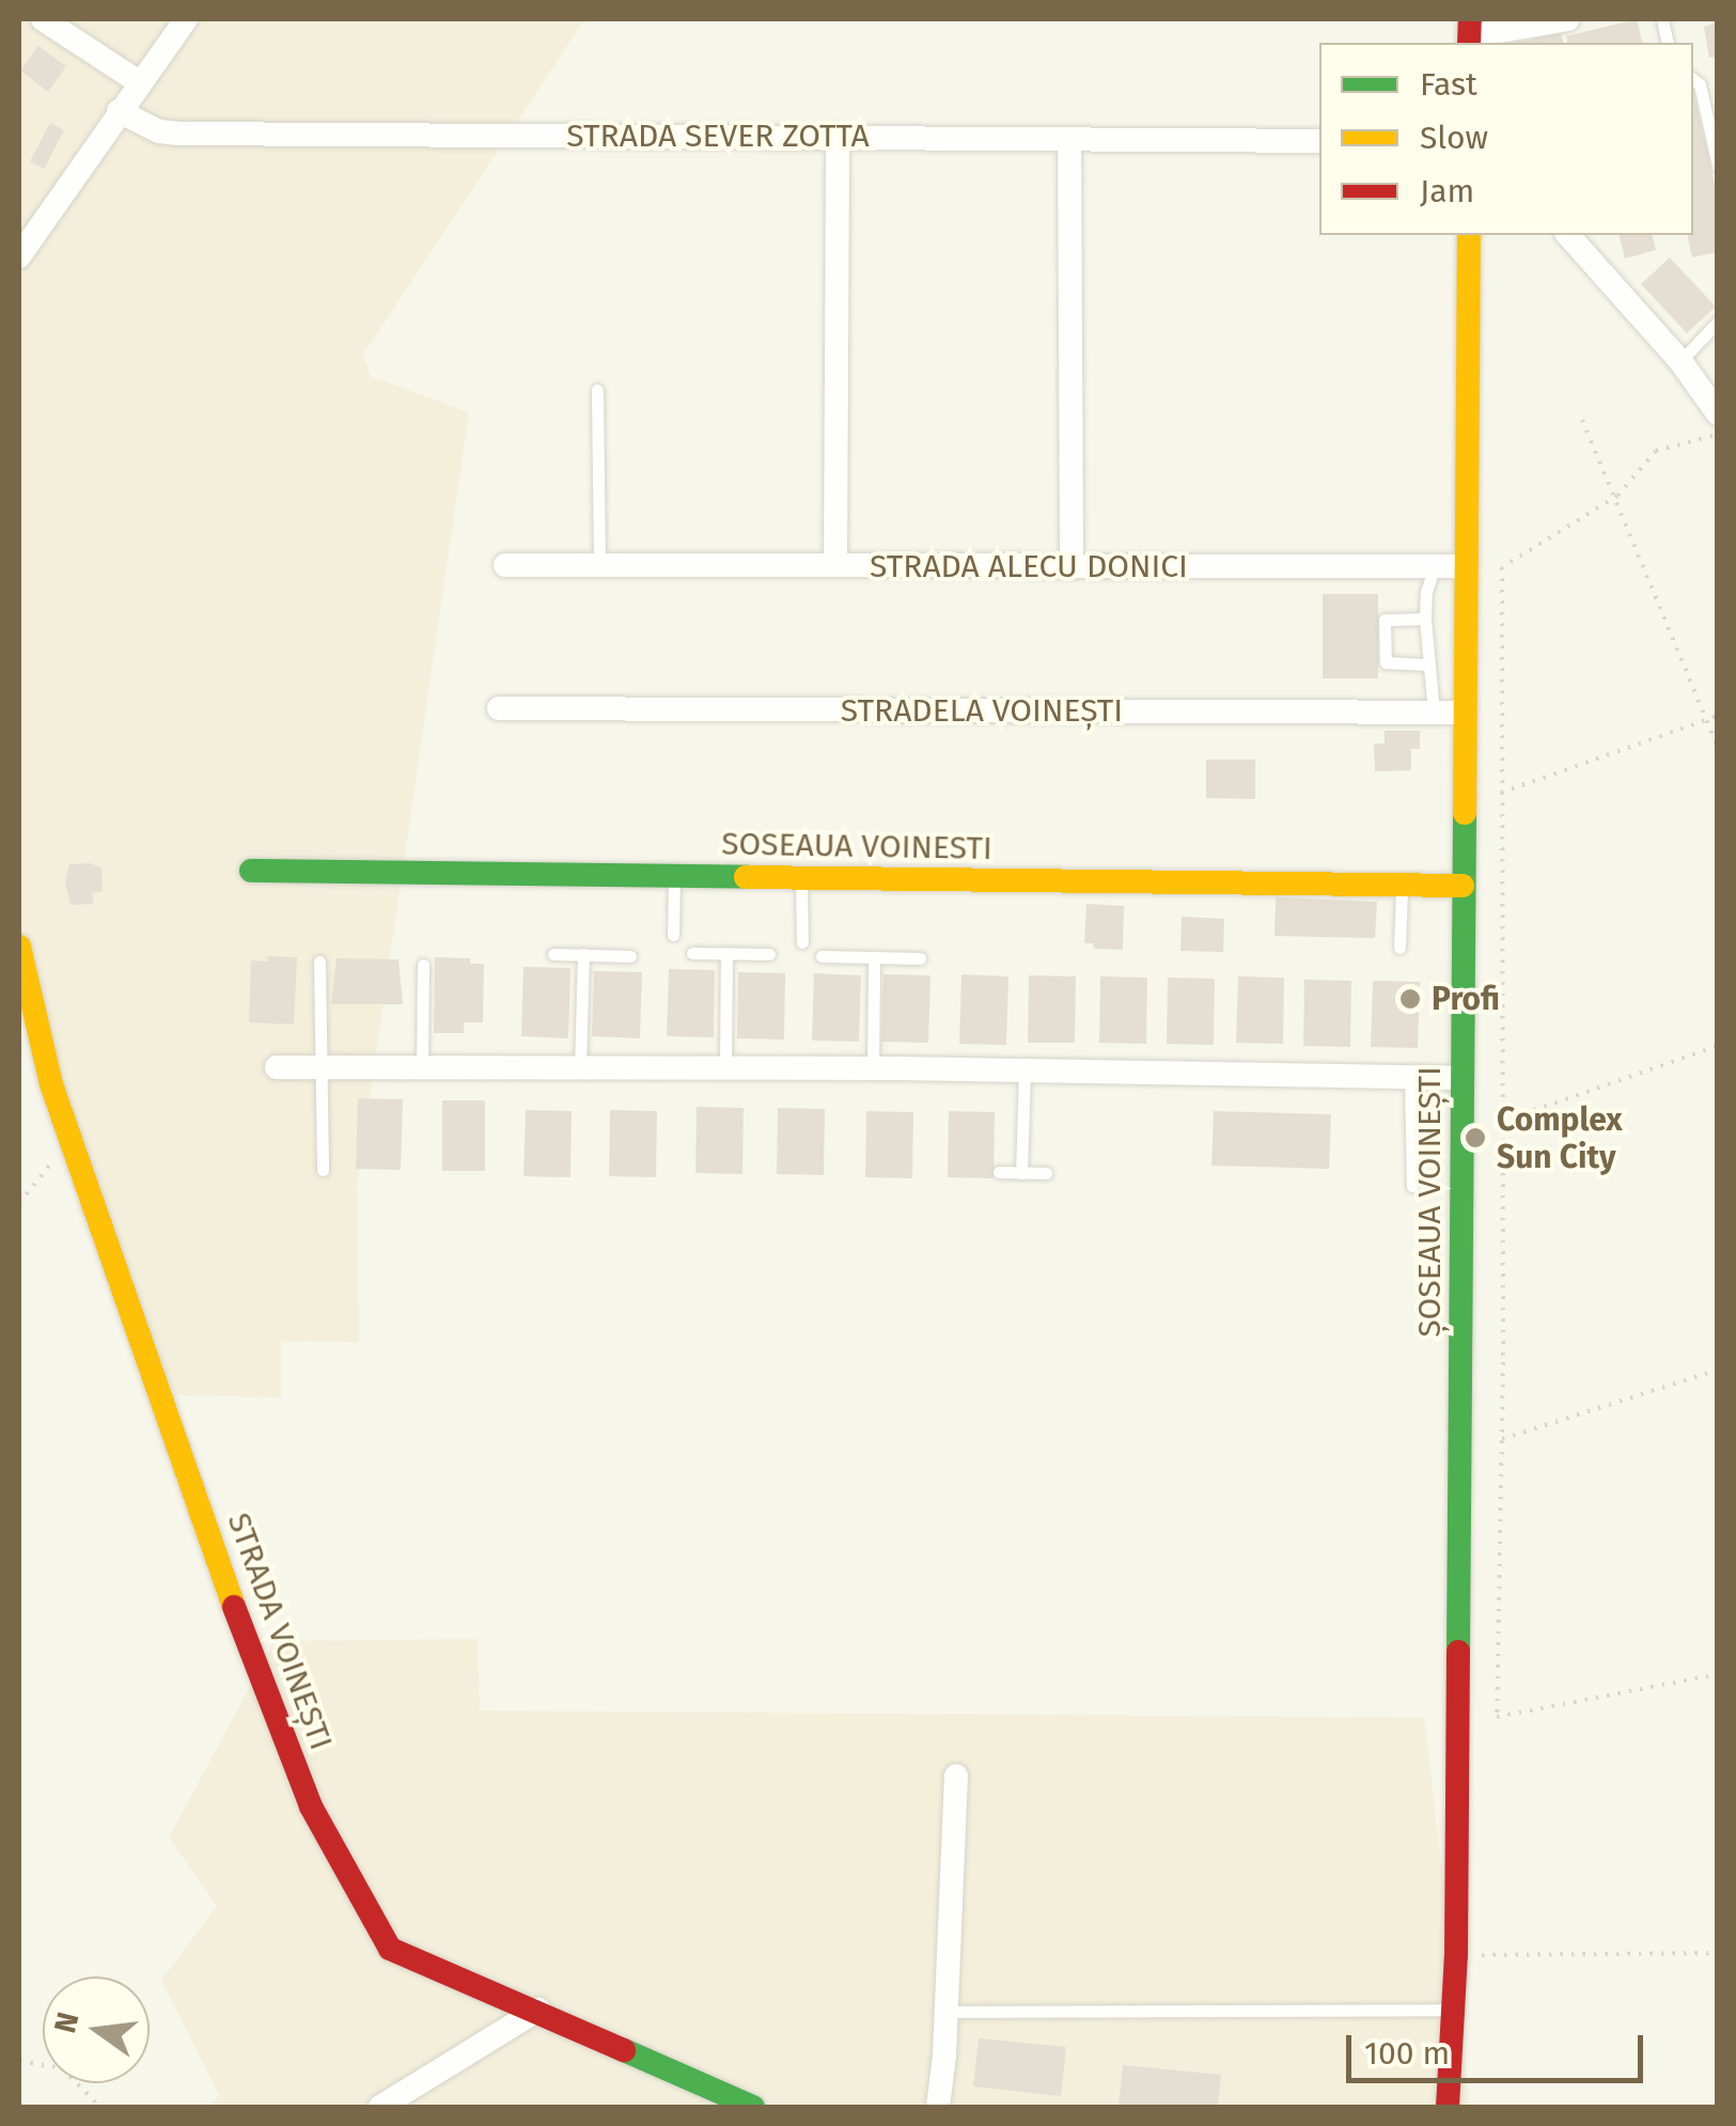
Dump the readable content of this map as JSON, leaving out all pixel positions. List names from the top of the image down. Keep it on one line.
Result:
{"streets":{"street":["STRADA SEVER ZOTTA","STRADA ALECU DONICI","STRADELA VOINEȘTI","SOSEAUA VOINESTI","ȘOSEAUA VOINEȘTI","STRADA VOINEȘTI"]},"crossings":[["STRADA ALECU DONICI","ȘOSEAUA VOINEȘTI"],["STRADELA VOINEȘTI","ȘOSEAUA VOINEȘTI"],["SOSEAUA VOINESTI","ȘOSEAUA VOINEȘTI"]],"places":["Profi","Complex Sun City"],"legend":["Fast","Slow","Jam"],"scale_bar":"100 m","north":"left"}
